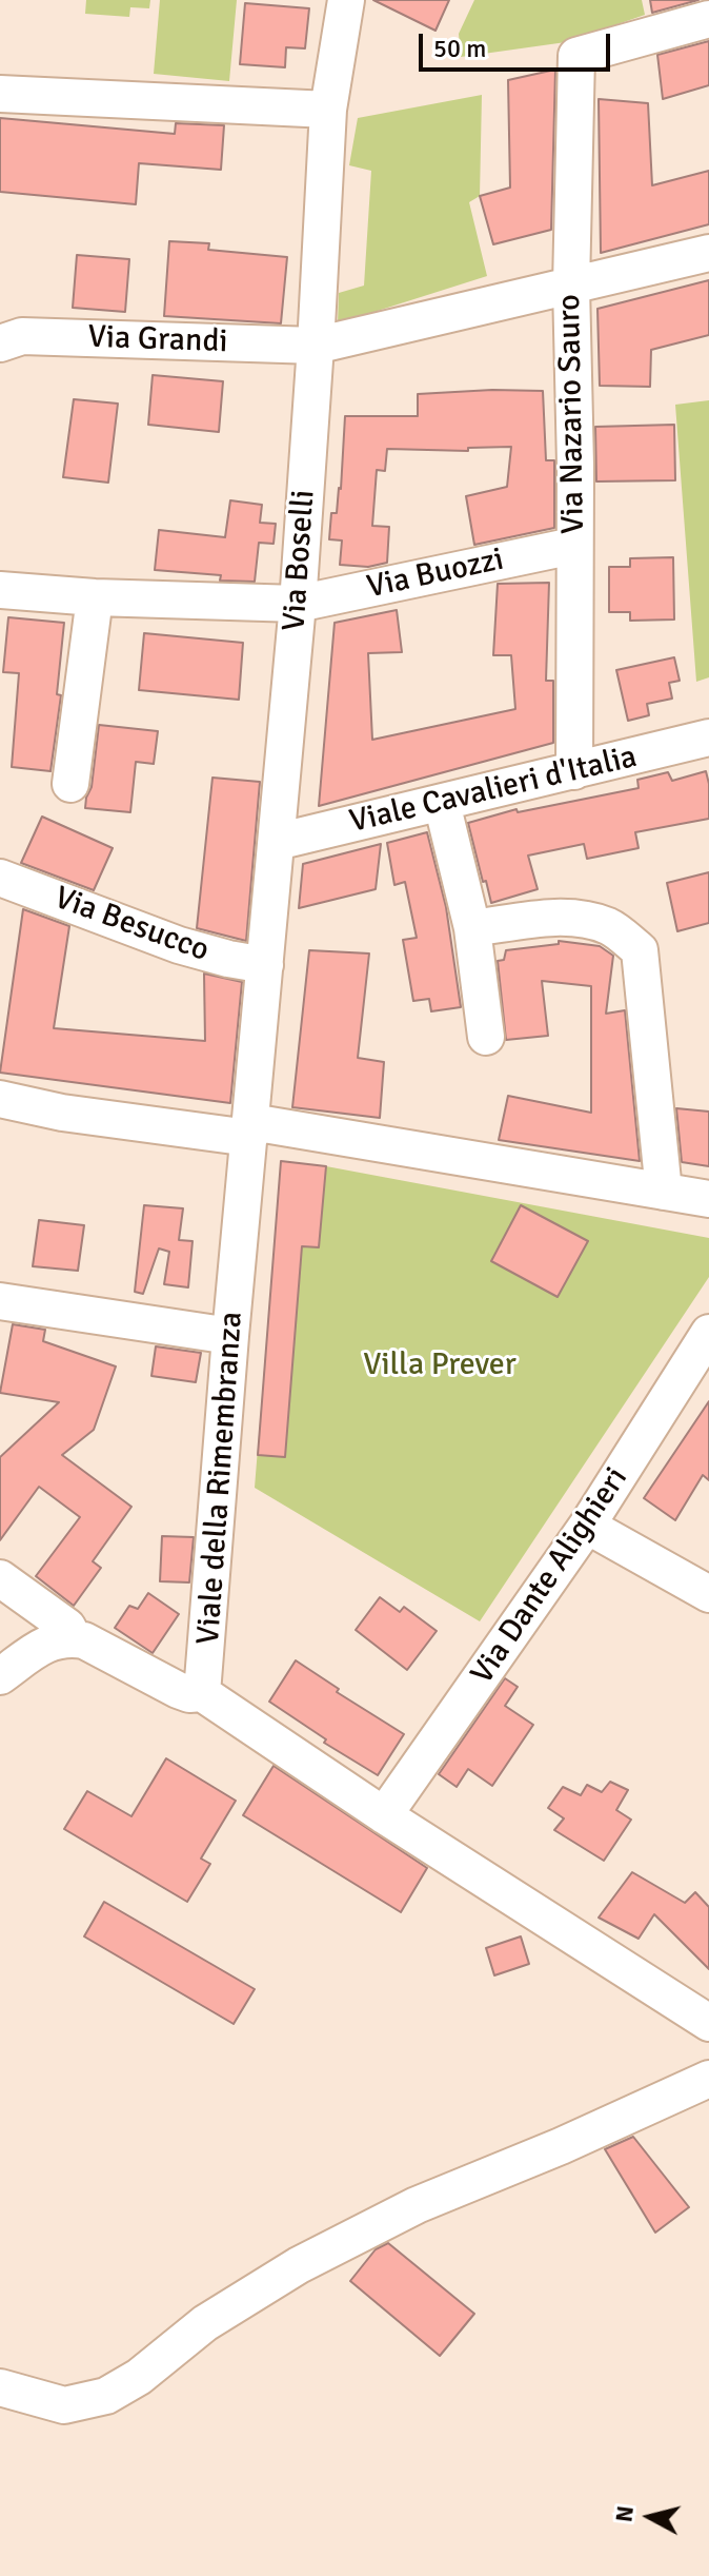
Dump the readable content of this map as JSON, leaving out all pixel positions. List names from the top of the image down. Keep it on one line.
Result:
{"streets":{"street":["Via Grandi","Via Nazario Sauro","Via Boselli","Via Buozzi","Viale Cavalieri d'Italia","Via Besucco","Viale della Rimembranza","Via Dante Alighieri"]},"crossings":[["Via Grandi","Via Nazario Sauro"],["Via Grandi","Via Boselli"],["Via Nazario Sauro","Via Buozzi"],["Via Nazario Sauro","Viale Cavalieri d'Italia"],["Via Boselli","Via Buozzi"],["Via Boselli","Viale Cavalieri d'Italia"],["Via Boselli","Via Besucco"],["Via Boselli","Viale della Rimembranza"]],"parks":["Villa Prever"],"scale_bar":"50 m","north":"left"}
